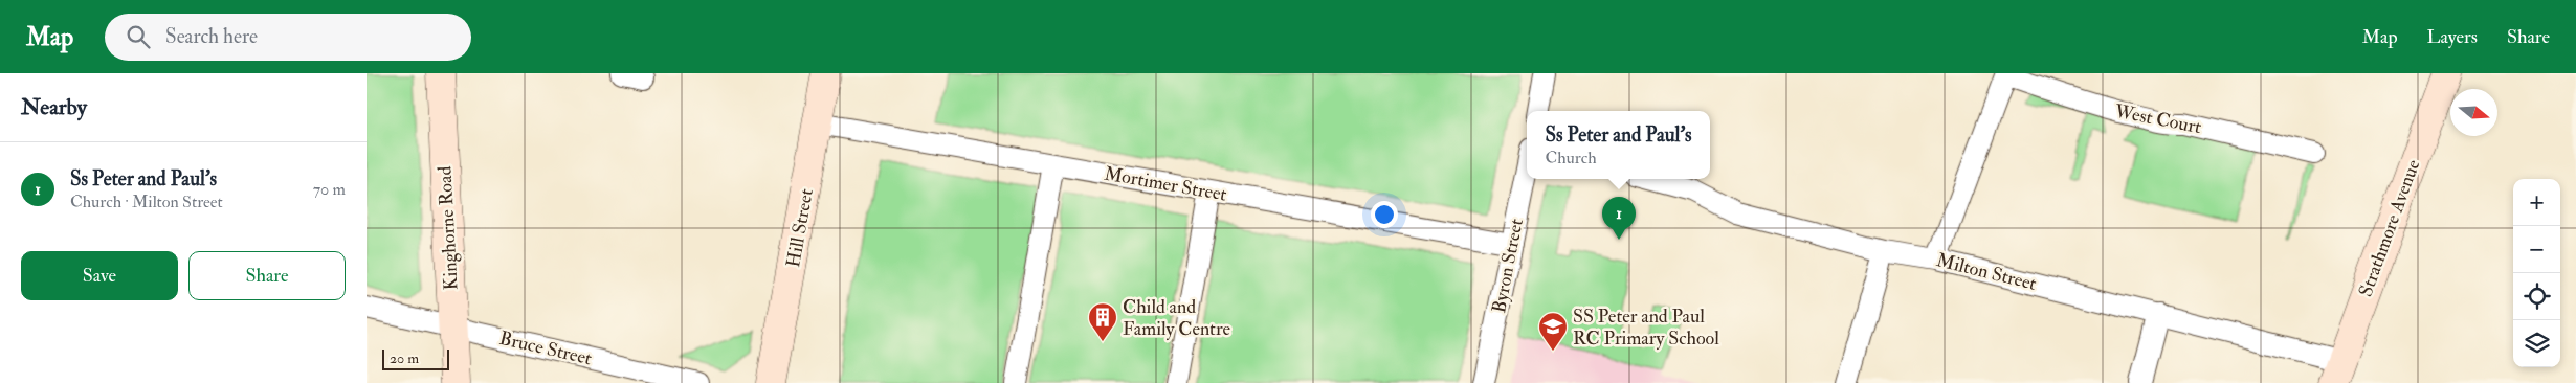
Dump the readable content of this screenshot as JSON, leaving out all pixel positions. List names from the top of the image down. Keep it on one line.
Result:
{"streets":{"street":["West Court","Mortimer Street","Kinghorne Road","Hill Street","Strathmore Avenue","Byron Street","Milton Street","Bruce Street"]},"crossings":[["Mortimer Street","Hill Street"],["Mortimer Street","Byron Street"],["Kinghorne Road","Bruce Street"],["Strathmore Avenue","Milton Street"]],"places":{"building":["Child and Family Centre"],"school or university":["SS Peter and Paul RC Primary School"]},"scale_bar":"20 m","north":"right","page":{"header":"Map","search":"Search here","nav":["Map","Layers","Share"],"heading":"Nearby","popup":["Ss Peter and Paul's","Church"],"list":[{"mark":"1","name":"Ss Peter and Paul's","note":"Church · Milton Street","value":"70 m"}],"map_buttons":["+","−"],"pins":"1","buttons":["Save","Share"],"scale":"20 m"}}
